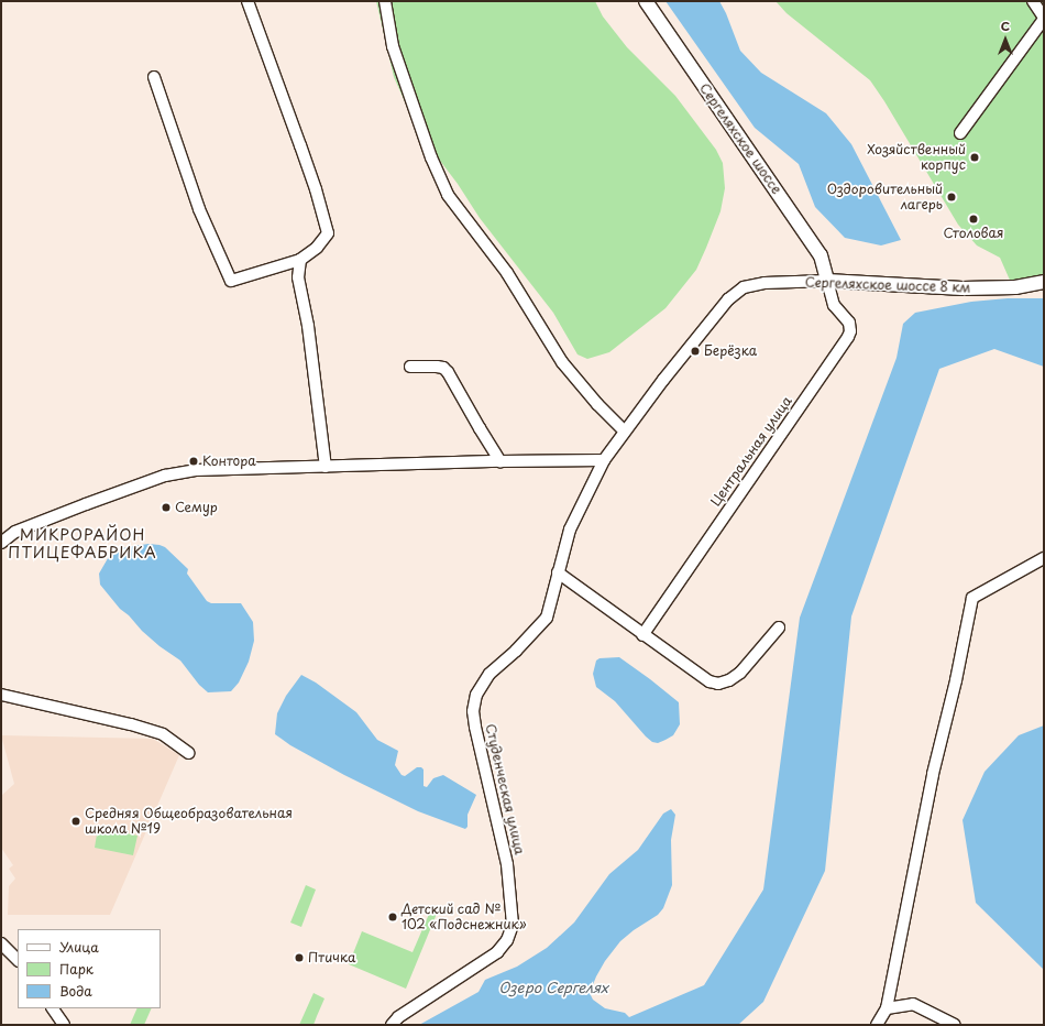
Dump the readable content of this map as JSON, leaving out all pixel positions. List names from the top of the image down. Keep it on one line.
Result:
{"streets":{"main road":["Сергеляхское шоссе","Сергеляхское шоссе 8 км"],"street":["Центральная улица","Студенческая улица"]},"crossings":[["Сергеляхское шоссе","Сергеляхское шоссе 8 км"],["Сергеляхское шоссе","Центральная улица"],["Сергеляхское шоссе 8 км","Центральная улица"],["Сергеляхское шоссе 8 км","Студенческая улица"]],"districts":["МИКРОРАЙОН ПТИЦЕФАБРИКА"],"water":["Озеро Сергелях"],"places":["Хозяйственный корпус","Оздоровительный лагерь","Столовая","Берёзка","Контора","Семур","Средняя Общеобразовательная школа №19","Детский сад № 102 «Подснежник»","Птичка"],"legend":["Улица","Парк","Вода"],"north":"top"}
